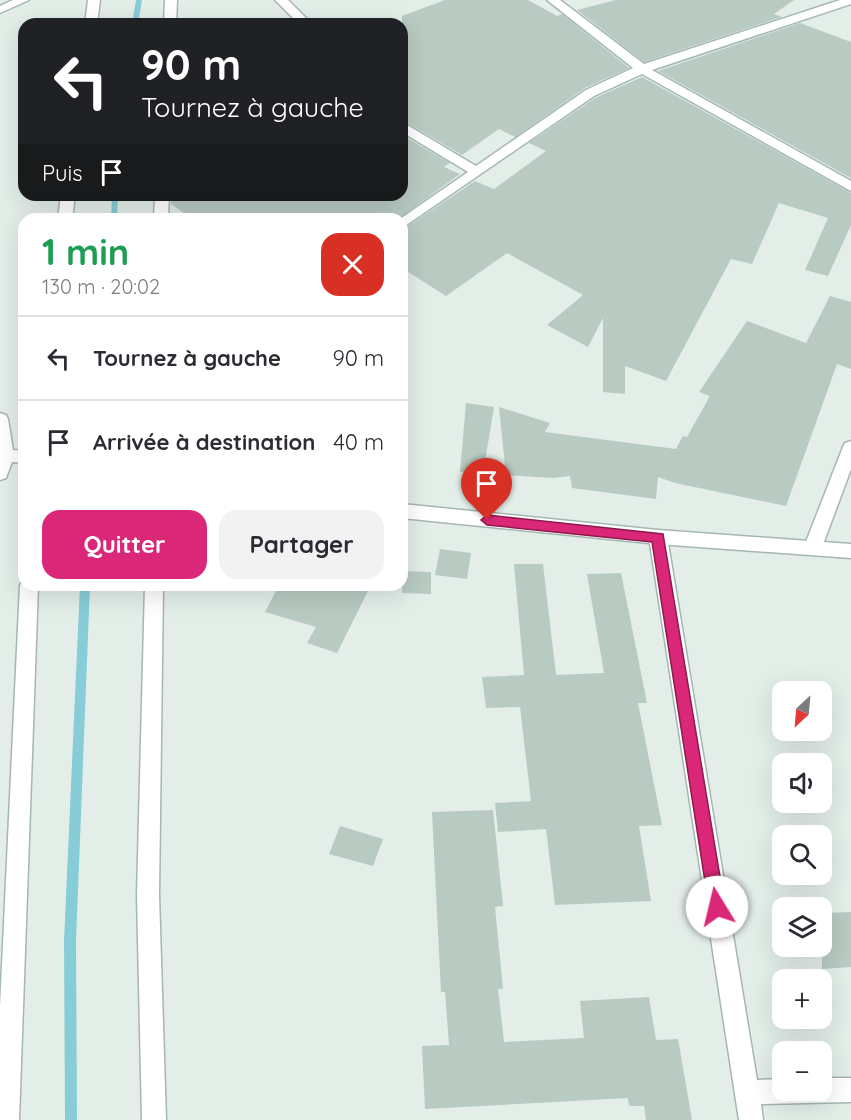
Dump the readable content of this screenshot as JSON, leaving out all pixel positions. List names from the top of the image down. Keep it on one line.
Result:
{"north":"bottom left","page":{"turn":["90 m","Tournez à gauche"],"then":"Puis","heading":["1 min","130 m · 20:02"],"list":[{"name":"Tournez à gauche","value":"90 m"},{"name":"Arrivée à destination","value":"40 m"}],"buttons":["Quitter","Partager"],"map_buttons":["+","−"]}}
